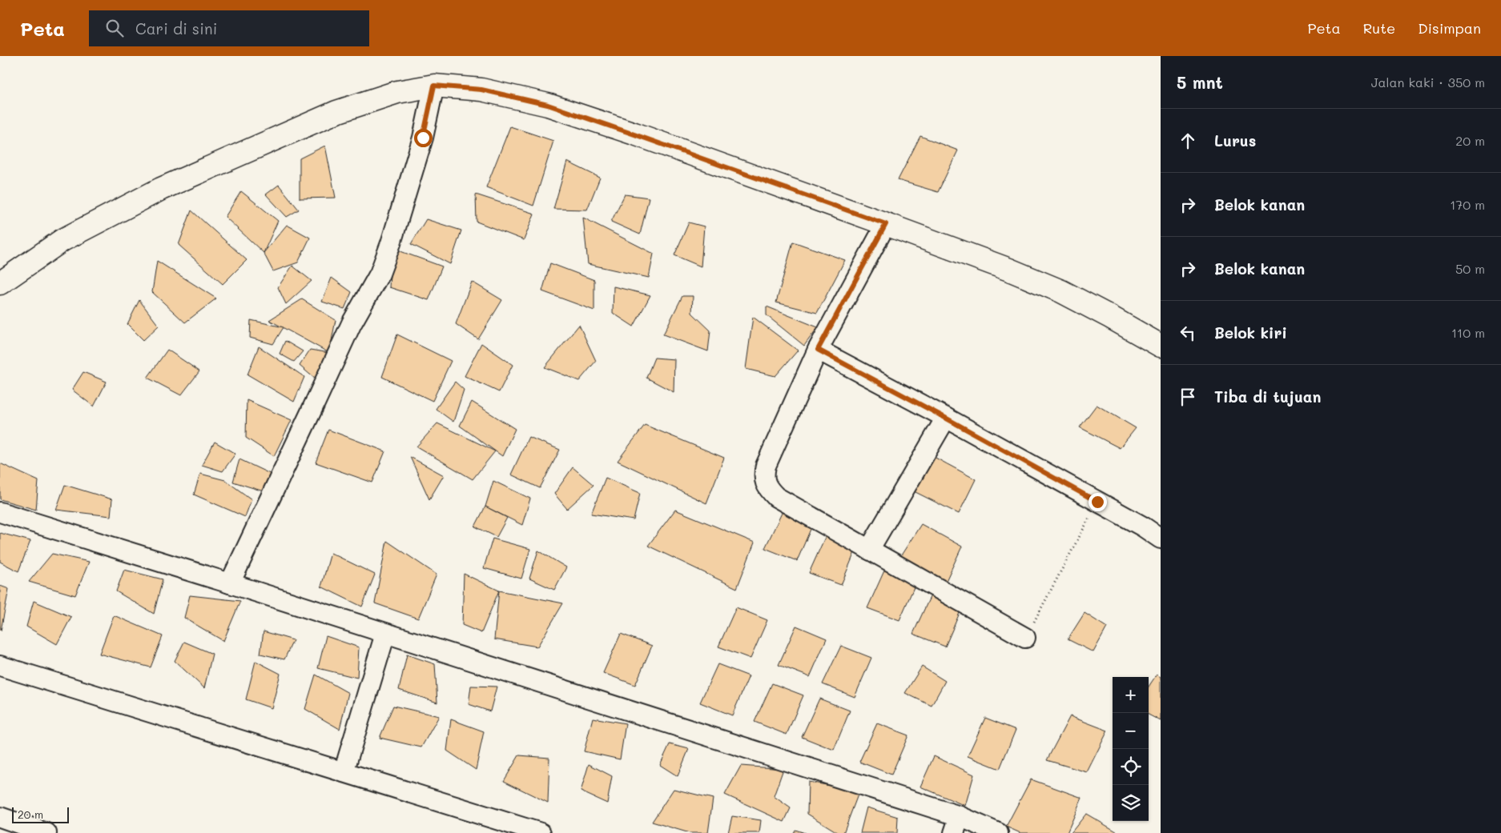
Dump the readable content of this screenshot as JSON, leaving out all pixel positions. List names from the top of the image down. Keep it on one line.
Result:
{"scale_bar":"20 m","page":{"header":"Peta","search":"Cari di sini","nav":["Peta","Rute","Disimpan"],"heading":["5 mnt","Jalan kaki · 350 m"],"list":[["Lurus","20 m"],["Belok kanan","170 m"],["Belok kanan","50 m"],["Belok kiri","110 m"],"Tiba di tujuan"],"map_buttons":["+","−"],"scale":"20 m"}}
